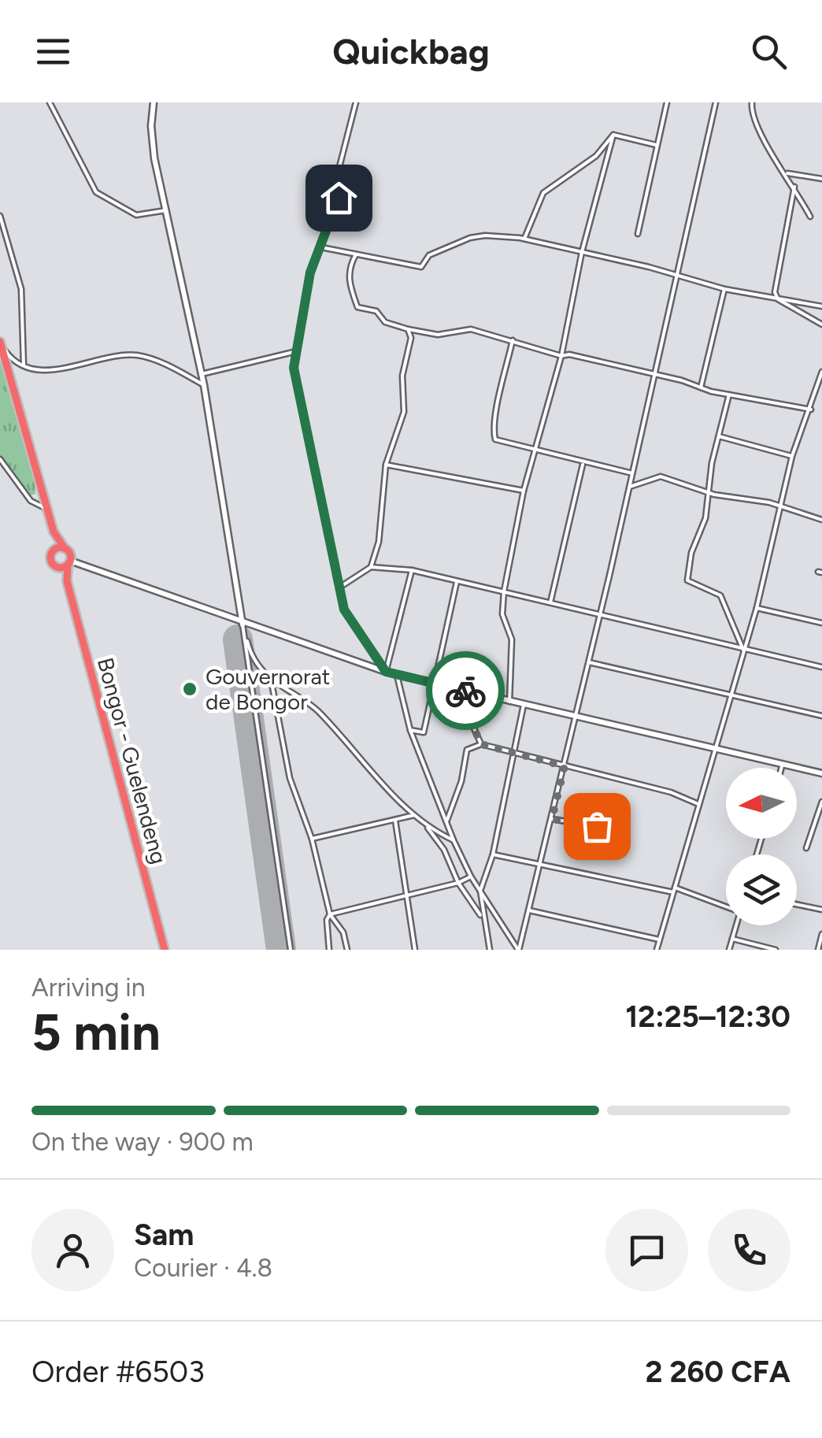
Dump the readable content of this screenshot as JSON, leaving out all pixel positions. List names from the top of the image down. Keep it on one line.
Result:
{"streets":{"highway":["Bongor - Guelendeng"]},"places":["Gouvernorat de Bongor"],"north":"left","page":{"header":"Quickbag","heading":["5 min","Arriving in","12:25–12:30"],"panel":["Sam","Courier · 4.8","Order #6503","2 260 CFA"],"bar":"On the way · 900 m"}}
